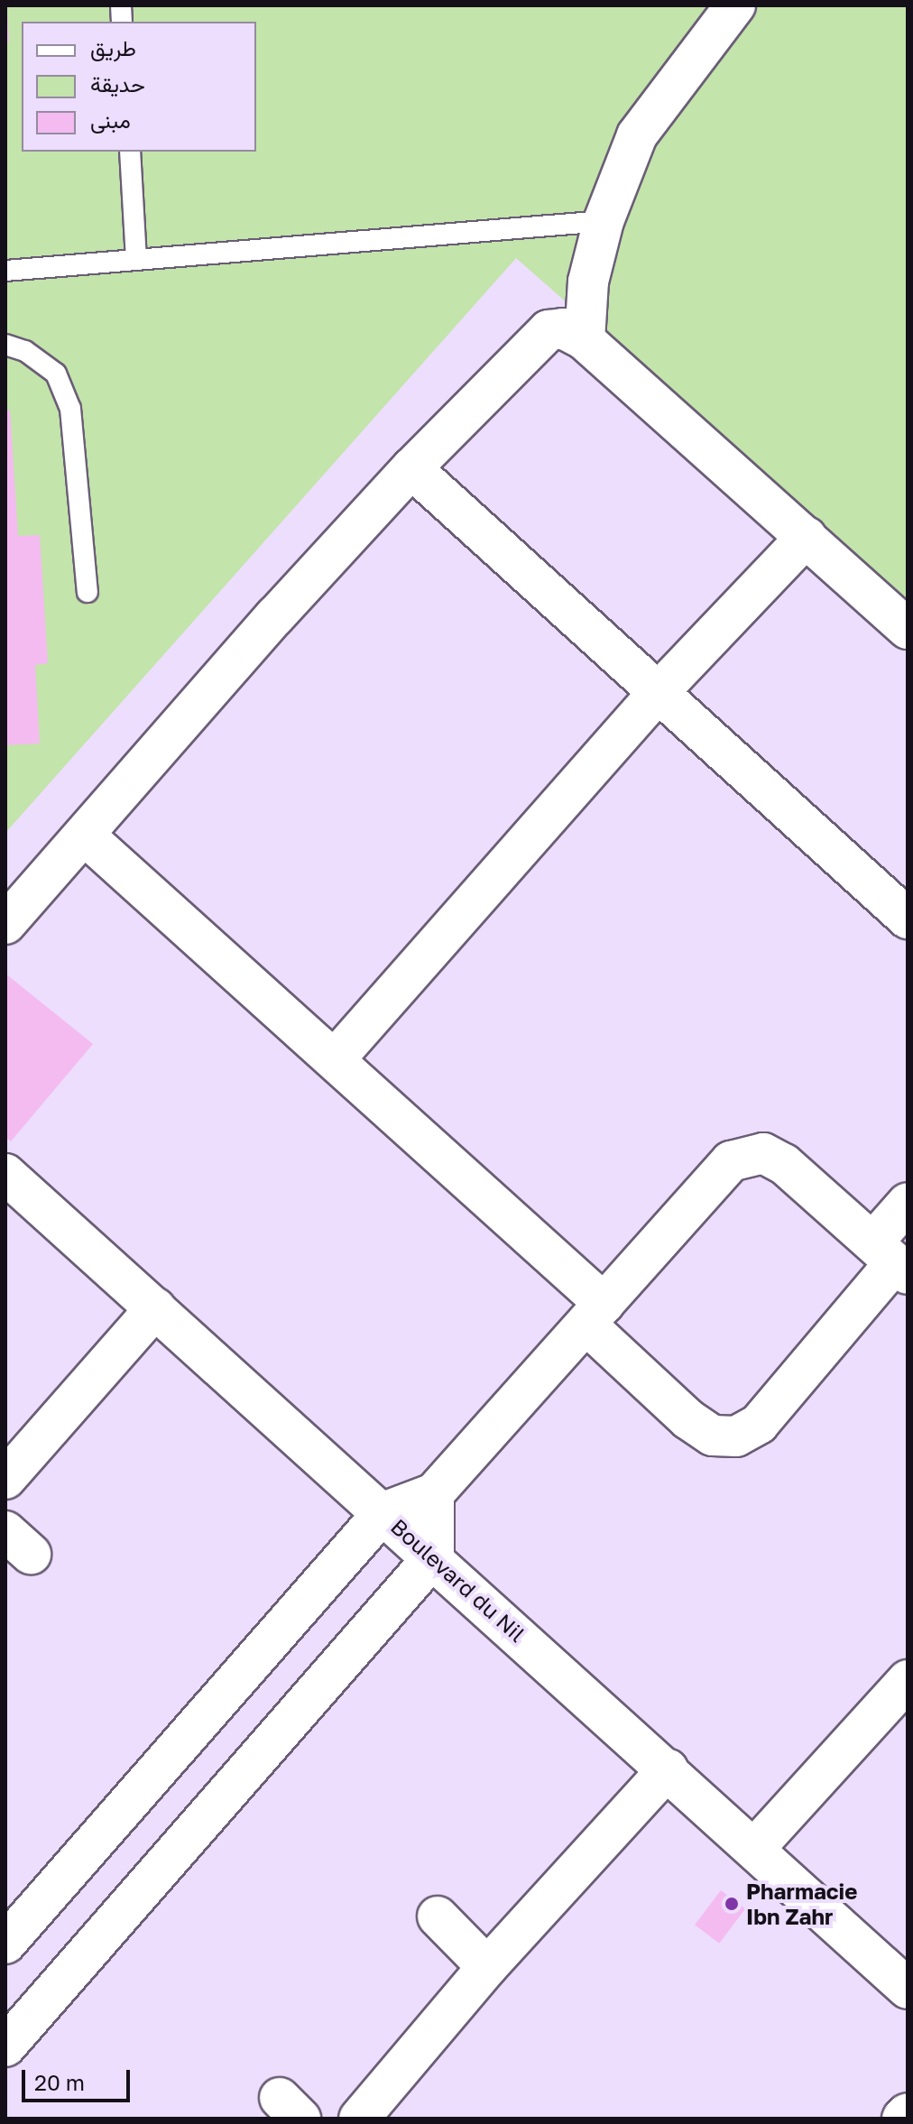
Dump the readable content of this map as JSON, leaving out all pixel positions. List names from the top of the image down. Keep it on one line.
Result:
{"streets":{"street":["Boulevard du Nil"]},"places":["Pharmacie Ibn Zahr"],"legend":["طريق","حديقة","مبنى"],"scale_bar":"20 m"}
